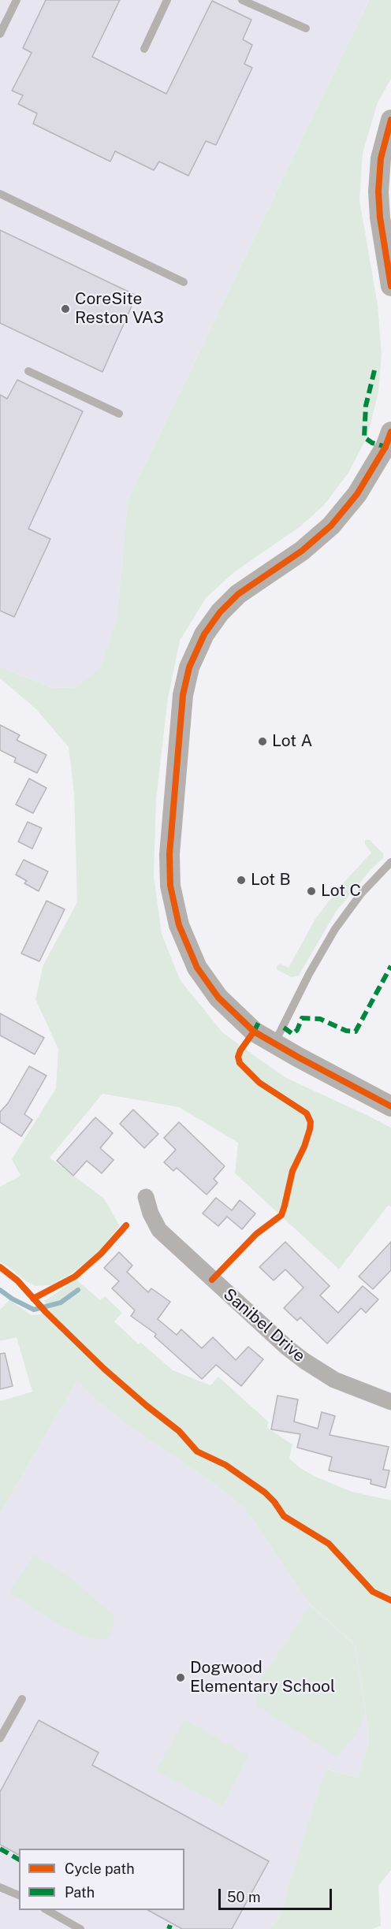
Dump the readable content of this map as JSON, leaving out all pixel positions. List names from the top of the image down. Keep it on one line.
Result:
{"streets":{"street":["Sanibel Drive"]},"places":["CoreSite Reston VA3","Lot A","Lot B","Lot C","Dogwood Elementary School"],"legend":["Cycle path","Path"],"scale_bar":"50 m"}
